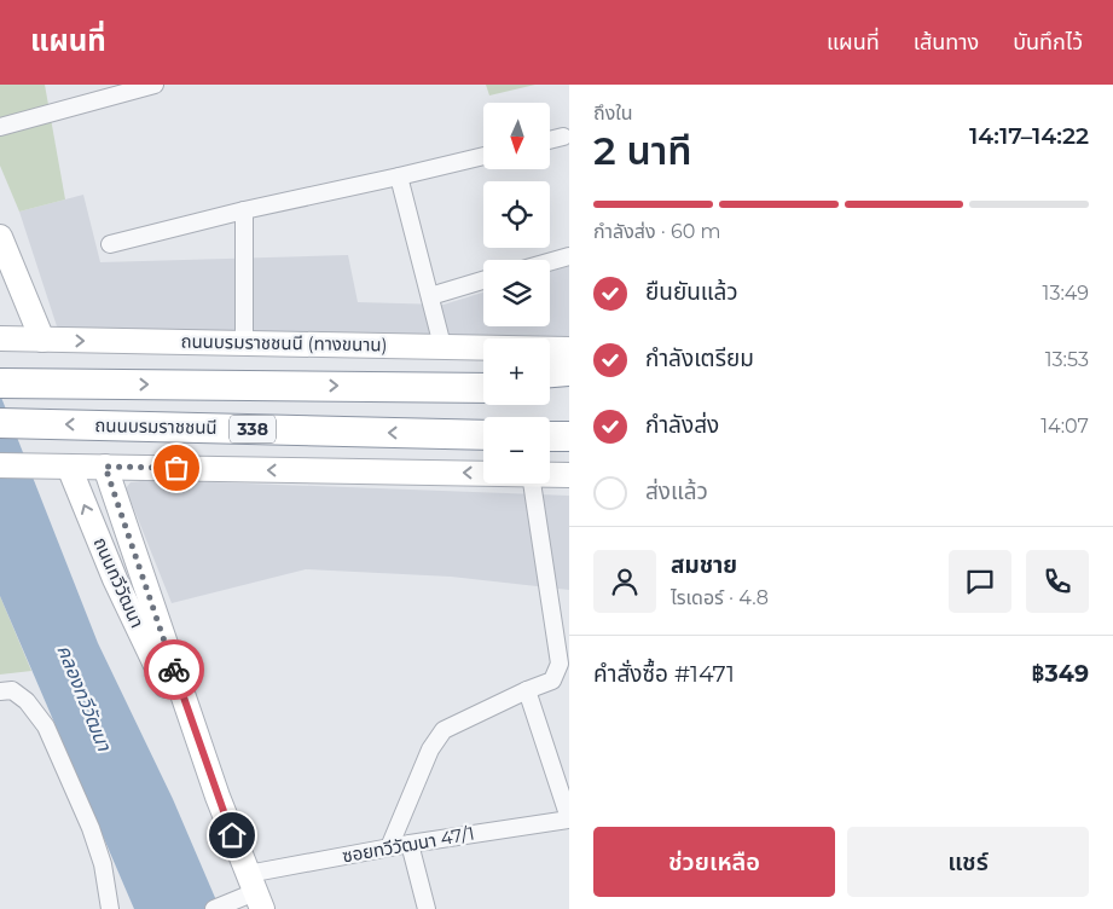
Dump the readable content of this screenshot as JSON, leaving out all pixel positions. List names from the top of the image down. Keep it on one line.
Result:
{"streets":{"highway":["ถนนบรมราชชนนี","338"],"main road":["ถนนบรมราชชนนี (ทางขนาน)","ถนนทวีวัฒนา"],"street":["ซอยทวีวัฒนา 47/1"]},"crossings":[["338","ถนนทวีวัฒนา"],["ถนนทวีวัฒนา","ซอยทวีวัฒนา 47/1"]],"water":["คลองทวีวัฒนา"],"north":"bottom","page":{"header":"แผนที่","nav":["แผนที่","เส้นทาง","บันทึกไว้"],"heading":["2 นาที","ถึงใน","14:17–14:22"],"panel":["สมชาย","ไรเดอร์ · 4.8","คำสั่งซื้อ #1471","฿349"],"map_buttons":["+","−"],"bar":"กำลังส่ง · 60 m","list":[["ยืนยันแล้ว","13:49"],["กำลังเตรียม","13:53"],["กำลังส่ง","14:07"],"ส่งแล้ว"],"buttons":["ช่วยเหลือ","แชร์"]}}
